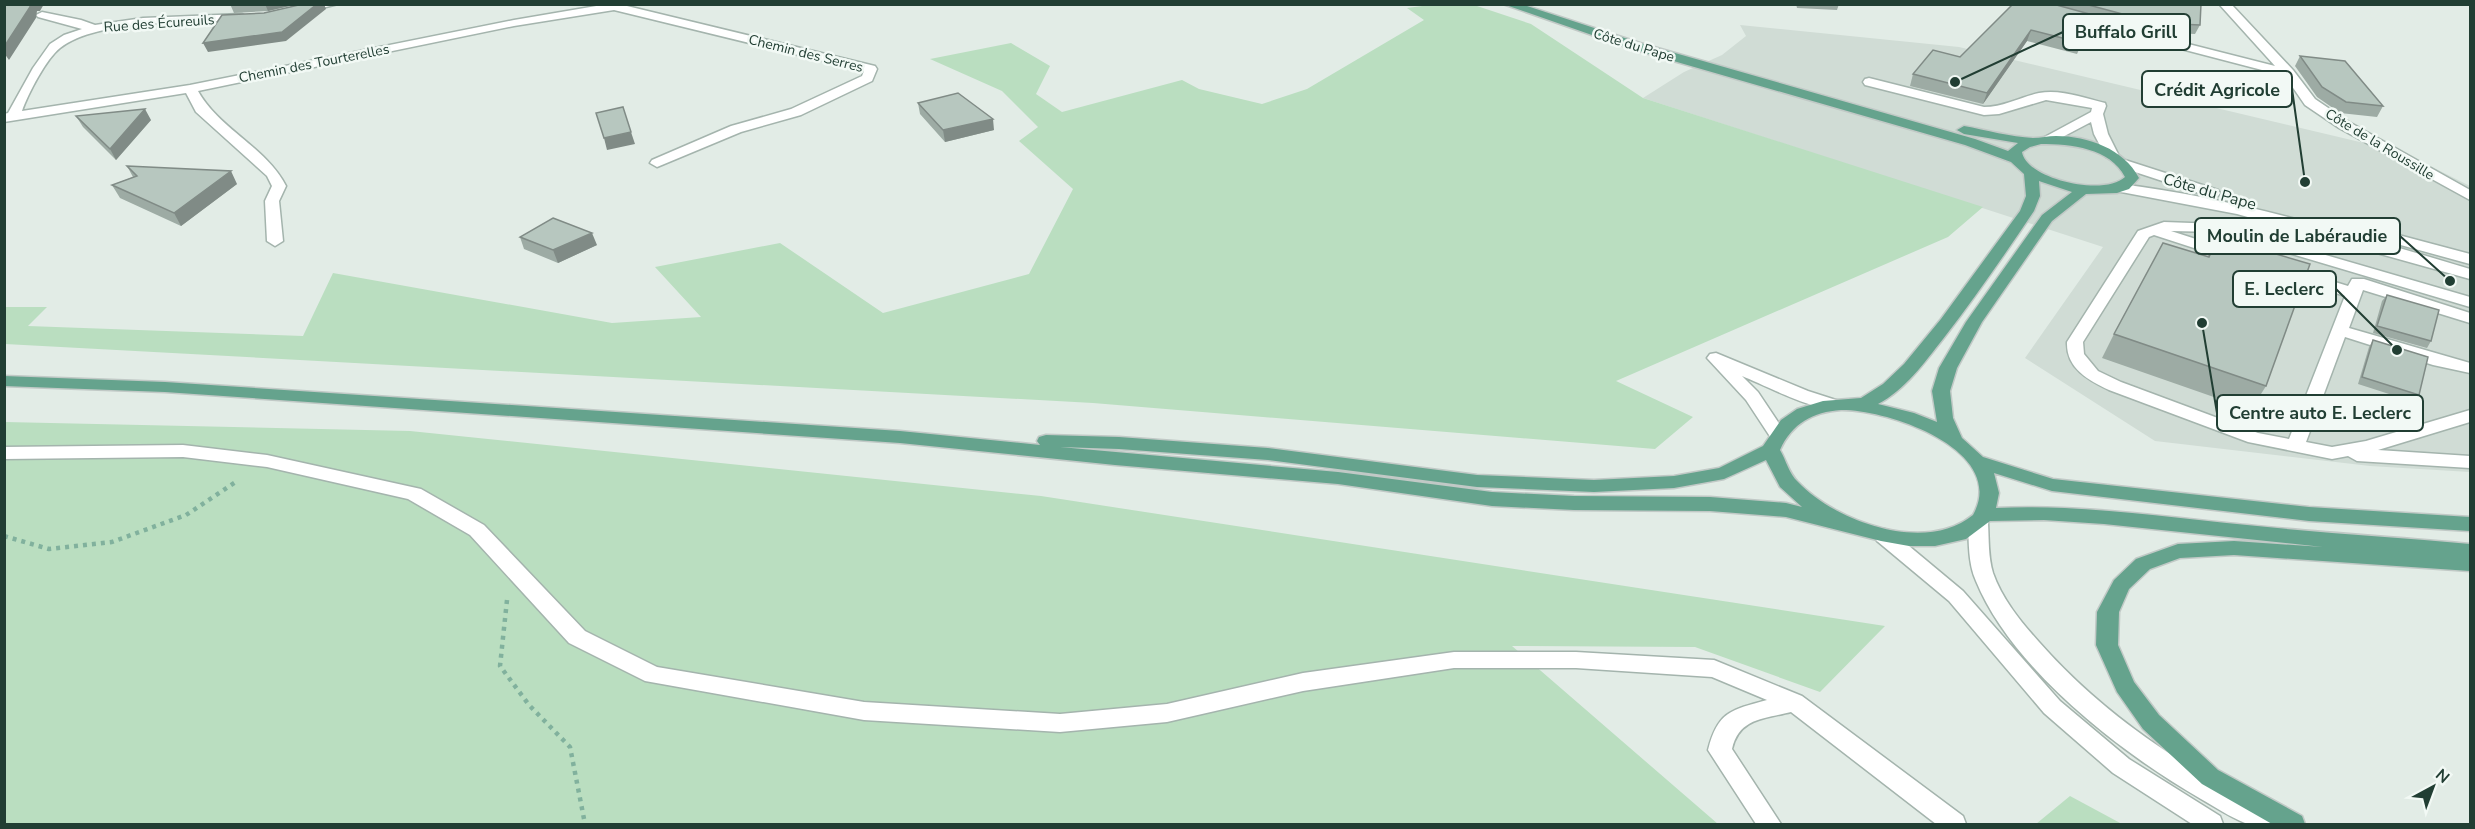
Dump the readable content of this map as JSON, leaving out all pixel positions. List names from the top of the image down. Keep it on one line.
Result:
{"streets":{"main road":["Côte du Pape"],"street":["Rue des Écureuils","Chemin des Serres","Chemin des Tourterelles","Côte de la Roussille"]},"crossings":[["Rue des Écureuils","Chemin des Tourterelles"],["Chemin des Serres","Chemin des Tourterelles"]],"places":["Buffalo Grill","Crédit Agricole","Moulin de Labéraudie","Centre auto E. Leclerc","E. Leclerc"],"north":"top right"}
